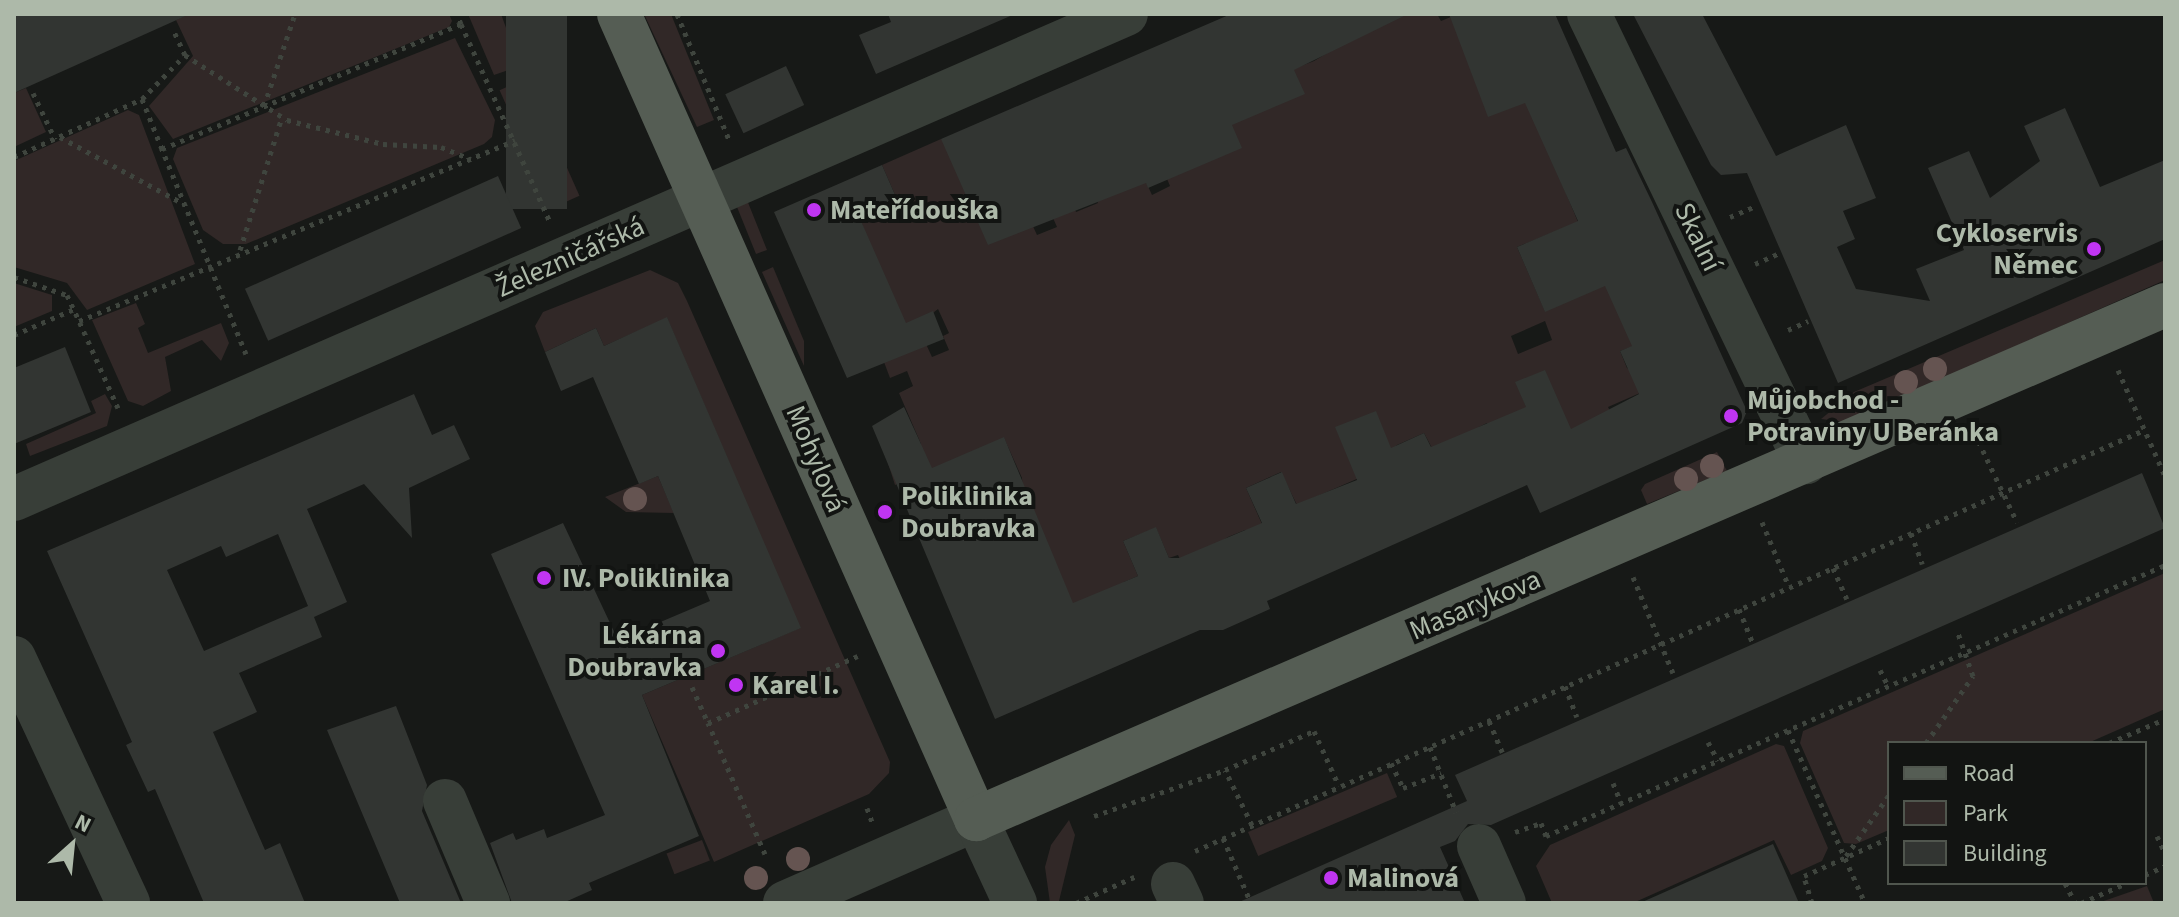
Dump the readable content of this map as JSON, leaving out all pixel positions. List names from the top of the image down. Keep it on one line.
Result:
{"streets":{"main road":["Mohylová","Masarykova"],"street":["Skalní","Železničářská"]},"crossings":[["Skalní","Masarykova"],["Železničářská","Mohylová"],["Mohylová","Masarykova"]],"places":["Mateřídouška","Cykloservis Němec","Můjobchod - Potraviny U Beránka","Poliklinika Doubravka","IV. Poliklinika","Lékárna Doubravka","Karel I.","Malinová"],"legend":["Road","Park","Building"],"north":"top right"}
